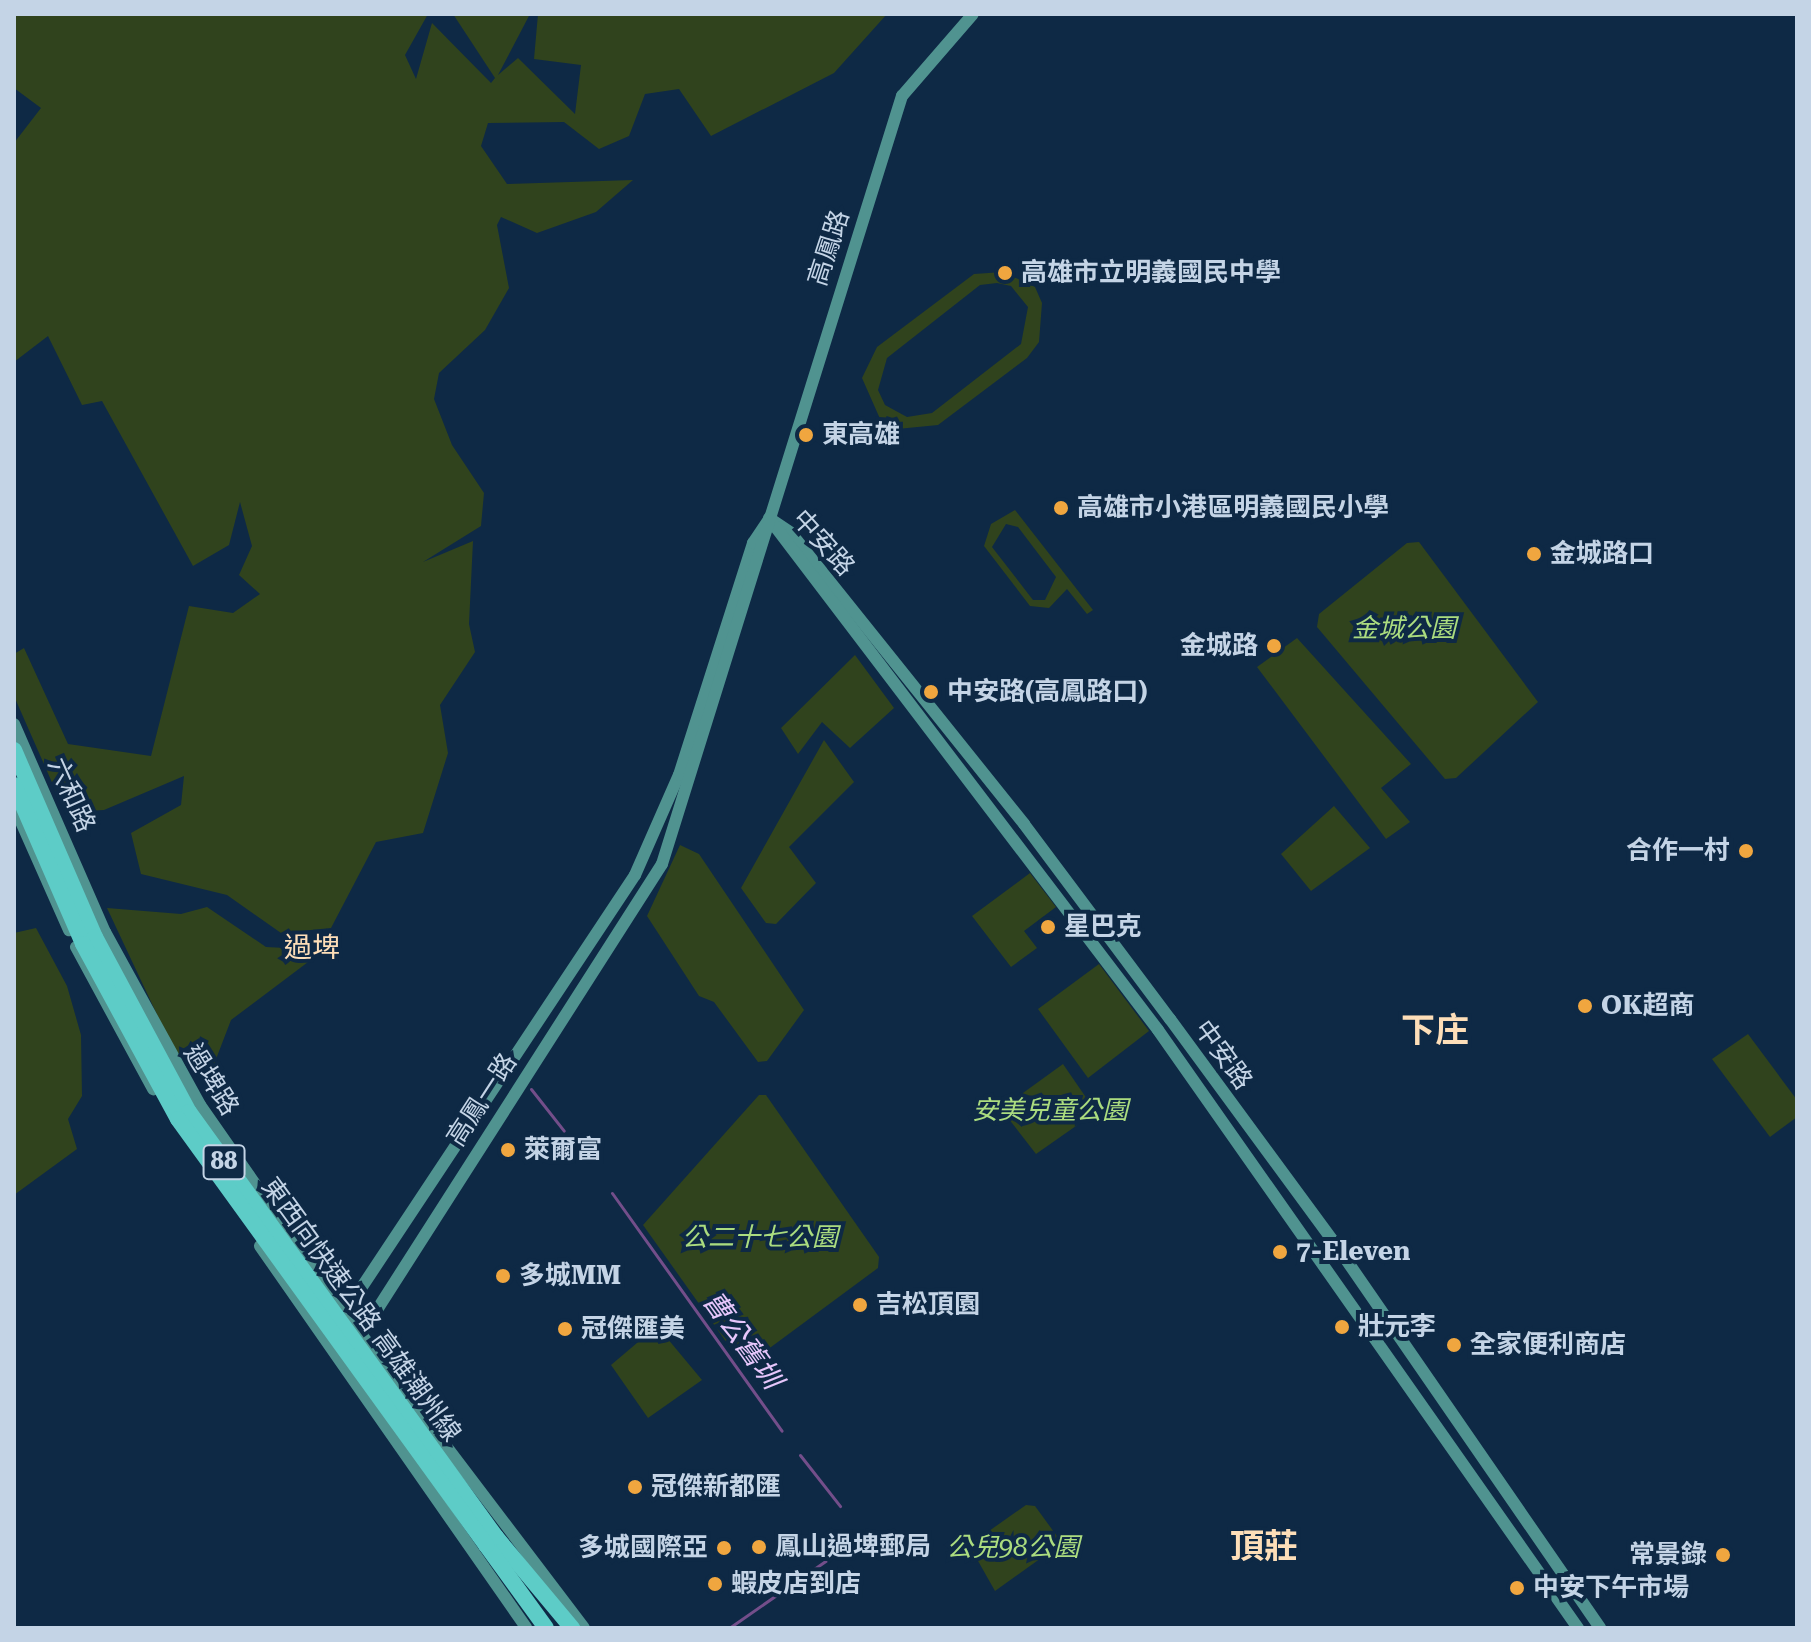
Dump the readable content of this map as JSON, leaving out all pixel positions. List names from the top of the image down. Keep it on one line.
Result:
{"streets":{"highway":["88","東西向快速公路 高雄潮州線"],"street":["高鳳路","中安路","六和路","過埤路","高鳳一路"]},"crossings":[["高鳳路","中安路"],["高鳳路","高鳳一路"],["六和路","過埤路"],["過埤路","高鳳一路"]],"districts":["過埤","下庄","頂莊"],"water":["曹公舊圳"],"parks":["金城公園","安美兒童公園","公二十七公園","公兒98公園"],"places":["高雄市立明義國民中學","東高雄","高雄市小港區明義國民小學","金城路口","金城路","中安路(高鳳路口)","合作一村","星巴克","OK超商","萊爾富","7-Eleven","多城MM","吉松頂園","壯元李","冠傑匯美","全家便利商店","冠傑新都匯","鳳山過埤郵局","多城國際亞","常景錄","蝦皮店到店","中安下午市場"]}
